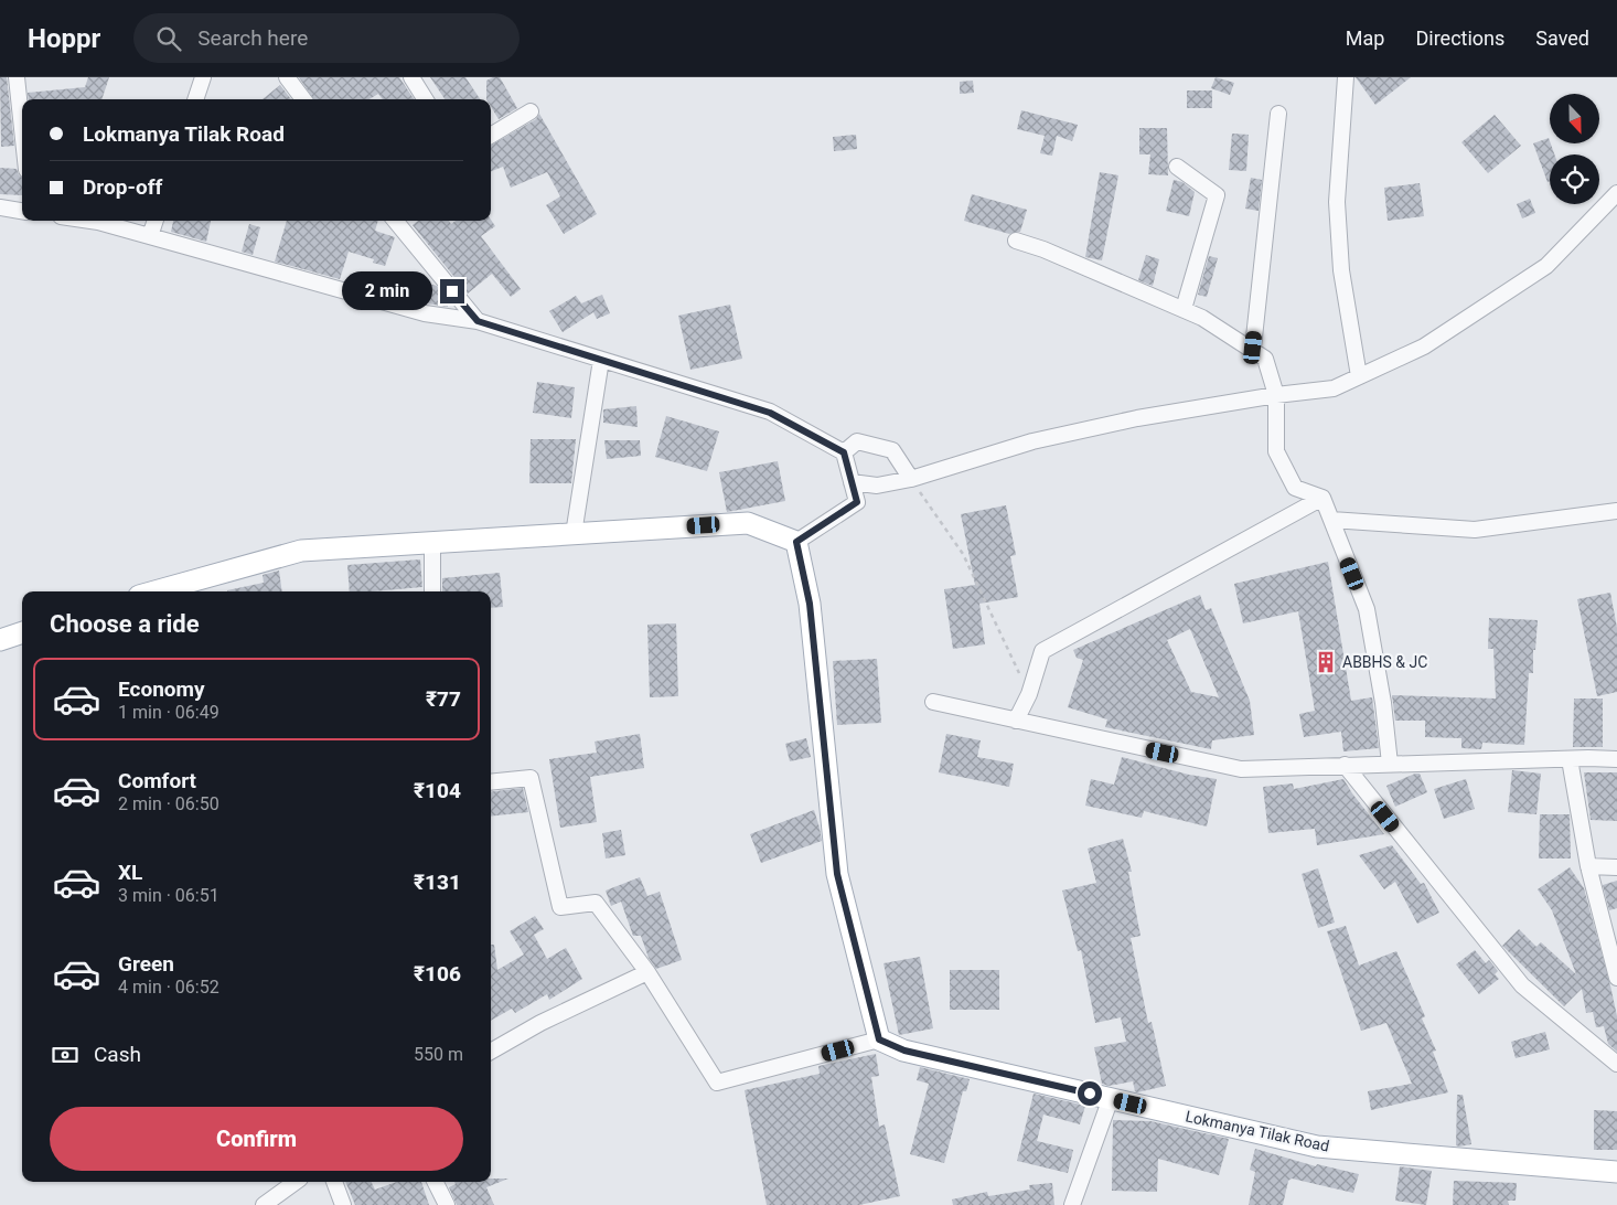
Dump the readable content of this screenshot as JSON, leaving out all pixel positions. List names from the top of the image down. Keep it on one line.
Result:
{"streets":{"main road":["Lokmanya Tilak Road"]},"places":{"building":["ABBHS & JC"]},"north":"bottom","page":{"header":"Hoppr","search":"Search here","nav":["Map","Directions","Saved"],"banner":["Lokmanya Tilak Road","Drop-off"],"bubble":"2 min","heading":"Choose a ride","list":[{"name":"Economy","note":"1 min · 06:49","value":"₹77"},{"name":"Comfort","note":"2 min · 06:50","value":"₹104"},{"name":"XL","note":"3 min · 06:51","value":"₹131"},{"name":"Green","note":"4 min · 06:52","value":"₹106"}],"pay":["Cash","550 m"],"buttons":"Confirm"}}
